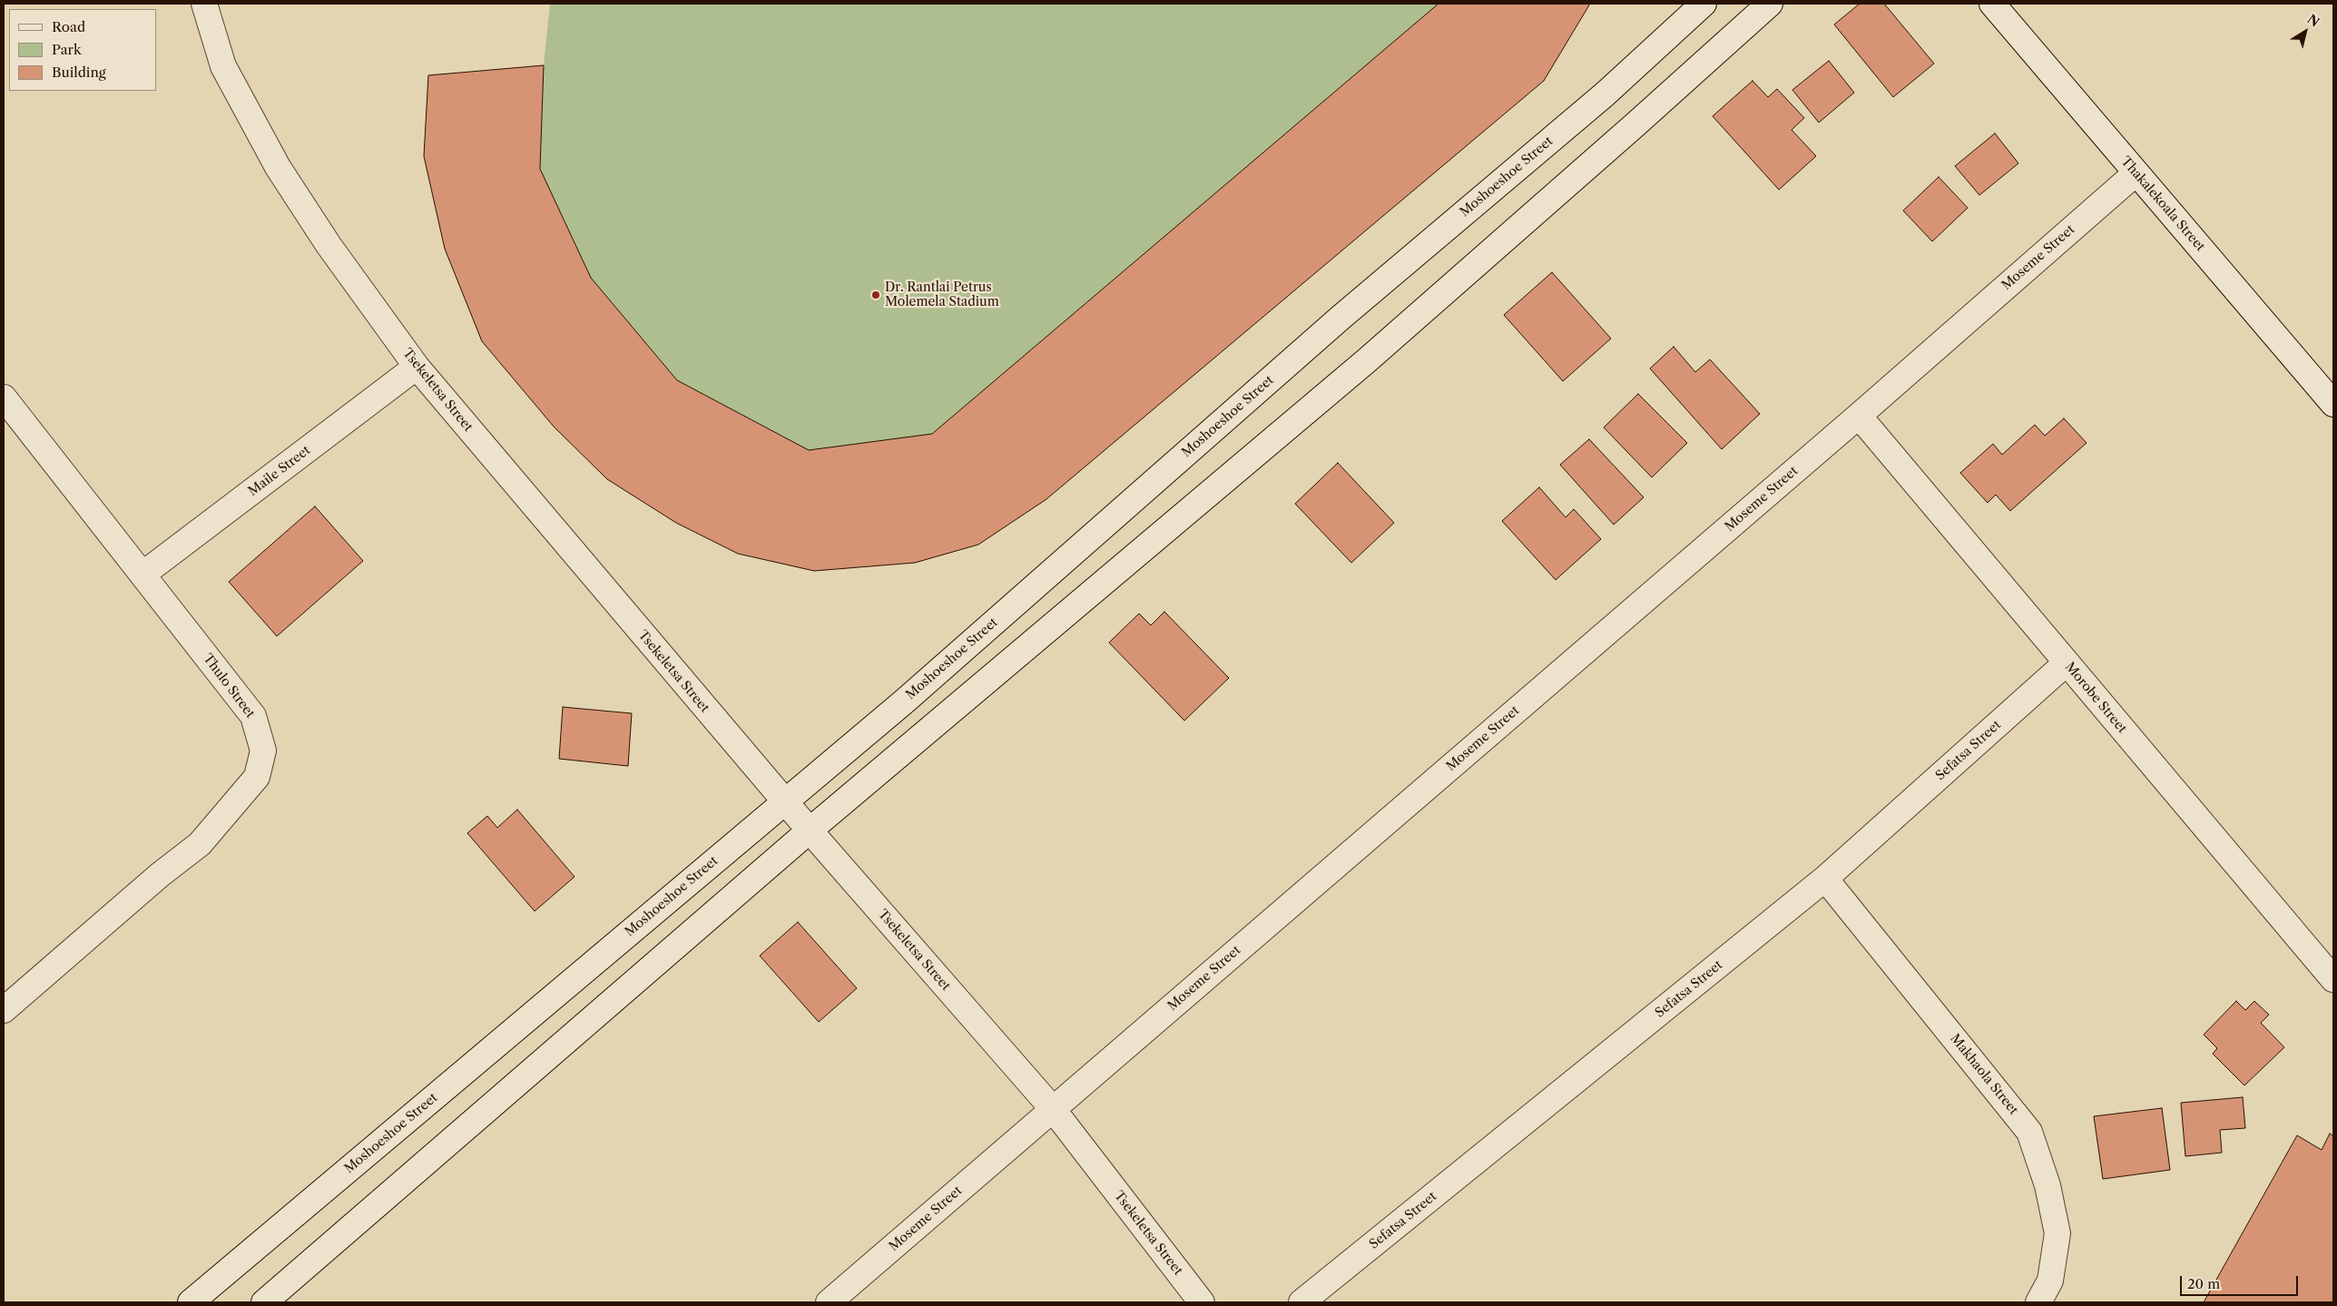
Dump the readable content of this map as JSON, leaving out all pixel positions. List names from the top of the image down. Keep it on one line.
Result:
{"streets":{"street":["Moshoeshoe Street","Thakalekoala Street","Moseme Street","Tsekeletsa Street","Maile Street","Thulo Street","Morobe Street","Sefatsa Street","Makhaola Street"]},"crossings":[["Moshoeshoe Street","Tsekeletsa Street"],["Thakalekoala Street","Moseme Street"],["Moseme Street","Tsekeletsa Street"],["Moseme Street","Morobe Street"],["Tsekeletsa Street","Maile Street"],["Maile Street","Thulo Street"],["Morobe Street","Sefatsa Street"],["Sefatsa Street","Makhaola Street"]],"places":["Dr. Rantlai Petrus Molemela Stadium"],"legend":["Road","Park","Building"],"scale_bar":"20 m","north":"top right"}
